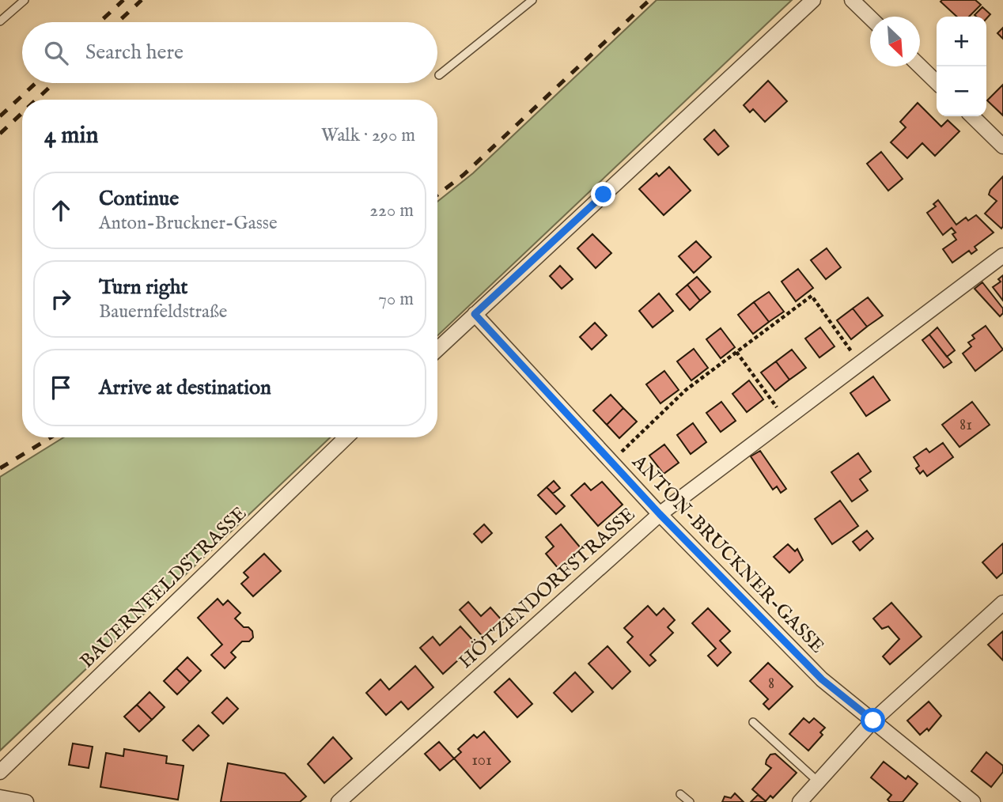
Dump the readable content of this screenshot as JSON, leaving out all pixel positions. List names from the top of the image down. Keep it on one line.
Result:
{"streets":{"street":["ANTON-BRUCKNER-GASSE","BAUERNFELDSTRASSE","HÖTZENDORFSTRASSE"]},"crossings":[["ANTON-BRUCKNER-GASSE","HÖTZENDORFSTRASSE"]],"house_numbers":["81","8","101"],"north":"bottom right","page":{"map_buttons":["+","−"],"search":"Search here","heading":["4 min","Walk · 290 m"],"list":[["Continue","Anton-Bruckner-Gasse","220 m"],["Turn right","Bauernfeldstraße","70 m"],"Arrive at destination"]}}
